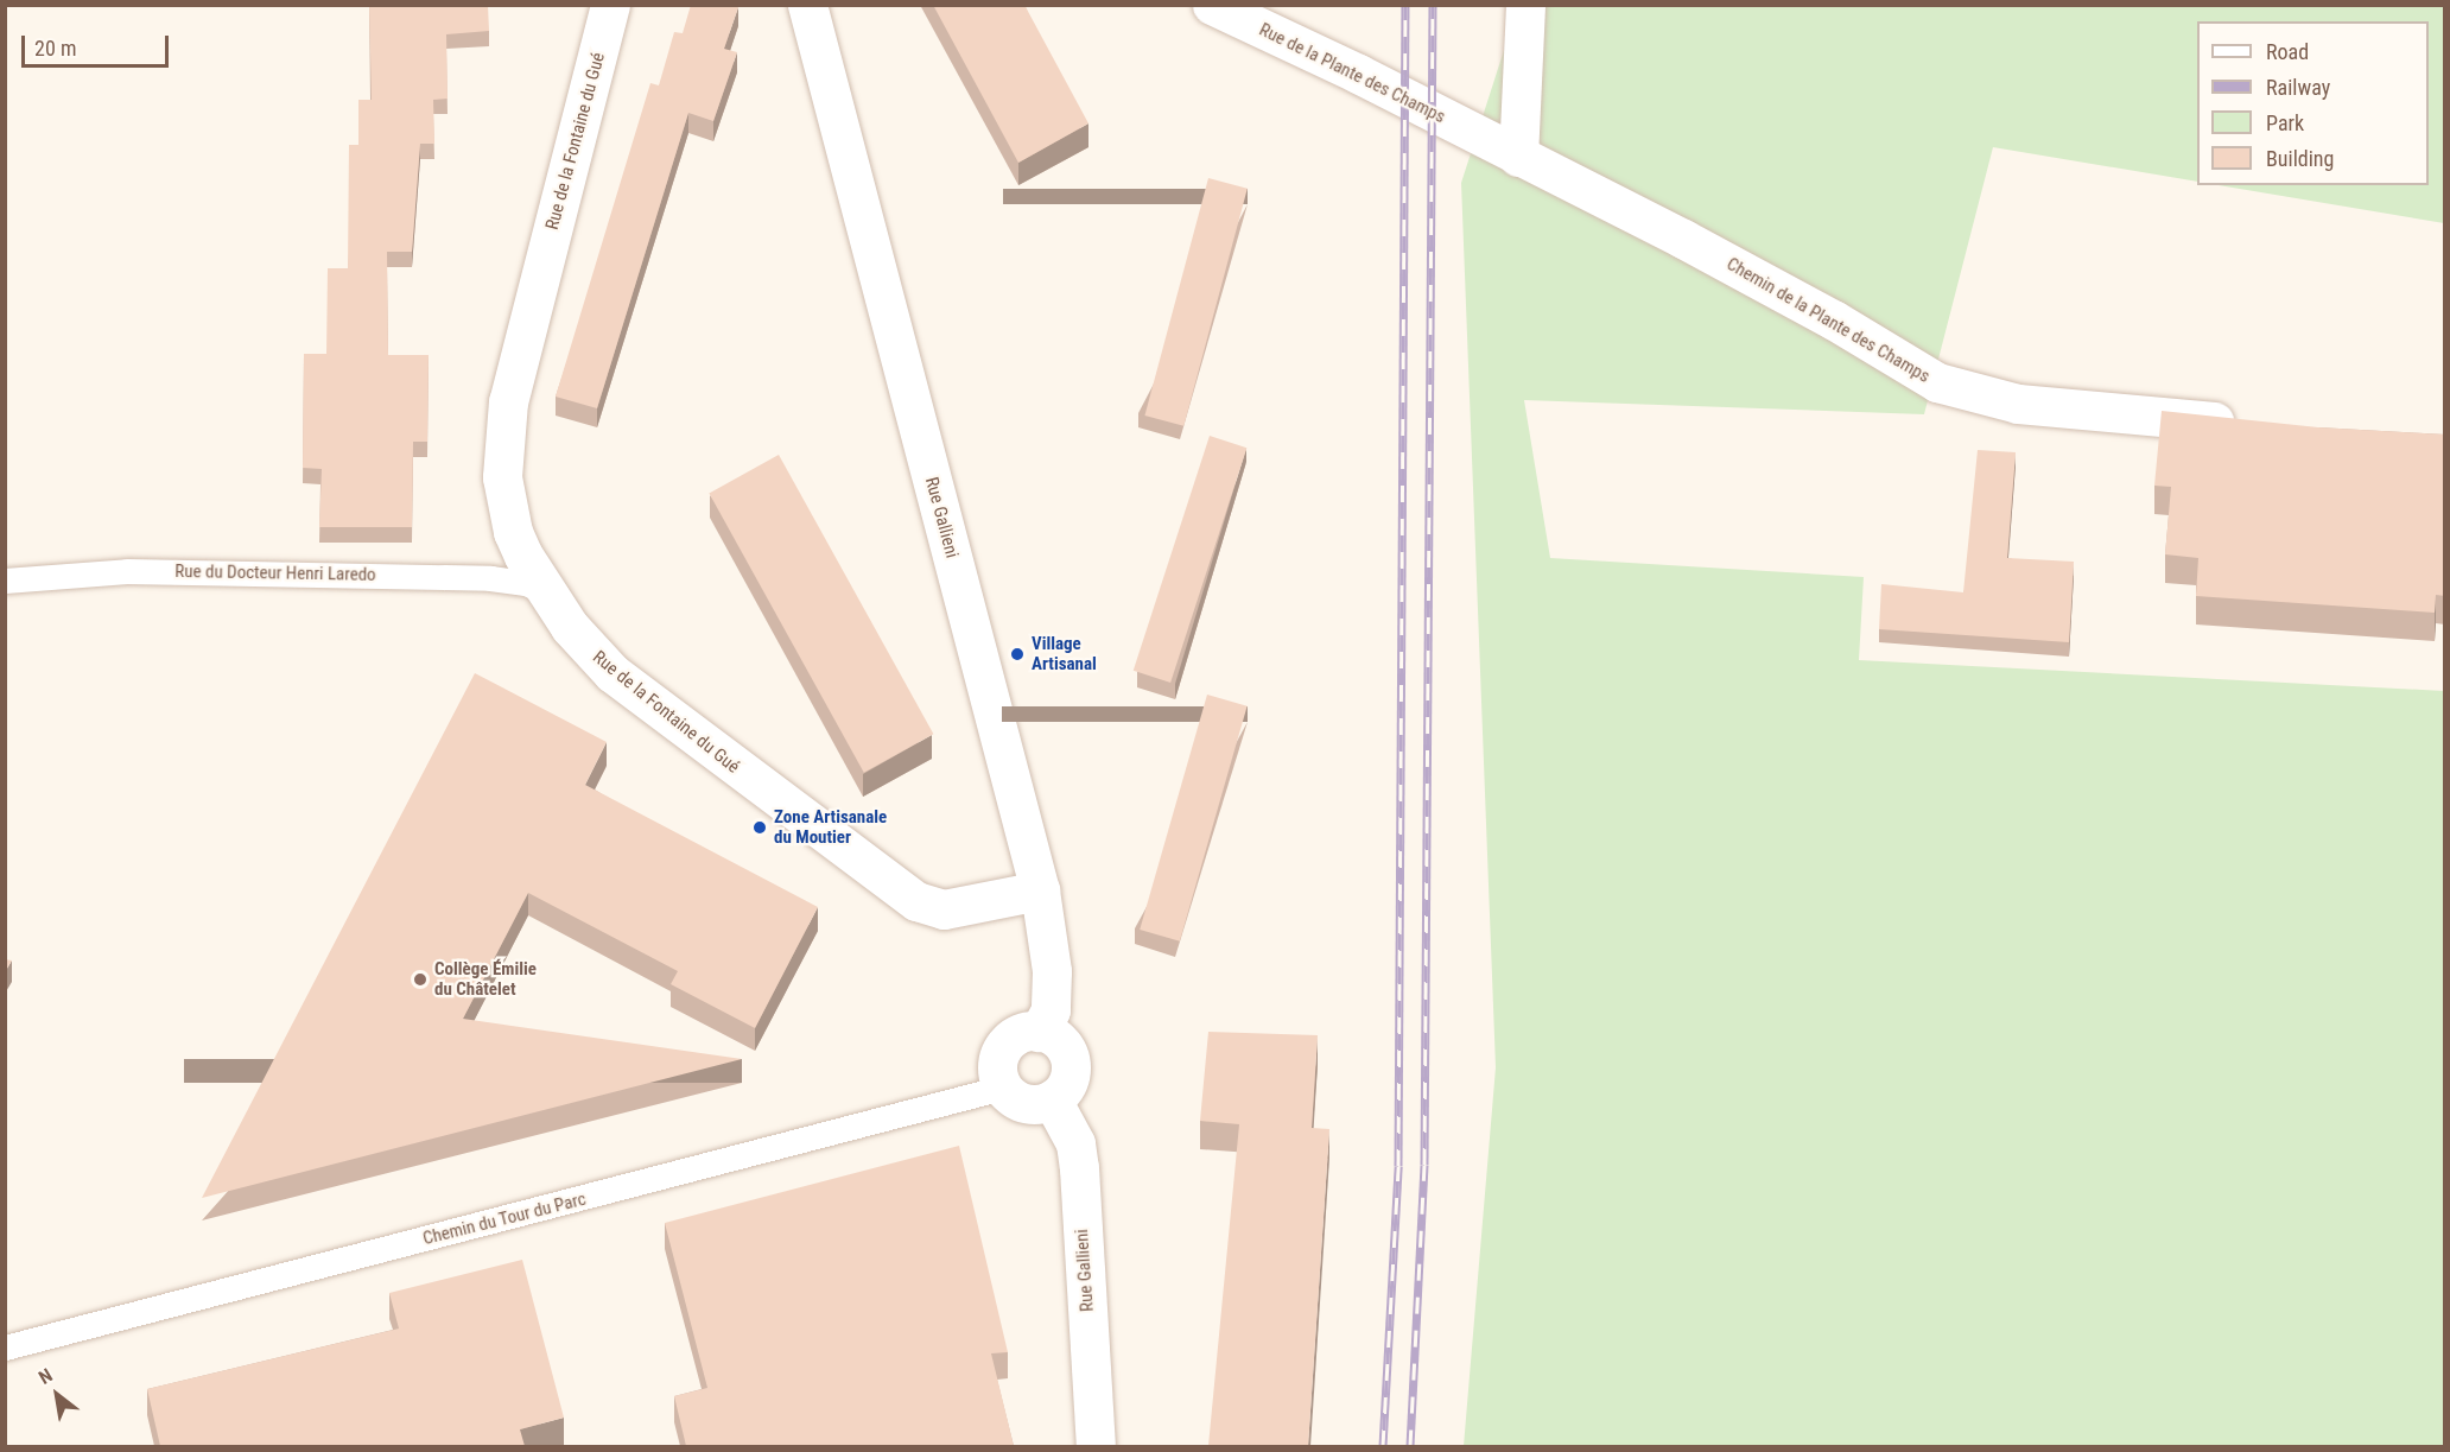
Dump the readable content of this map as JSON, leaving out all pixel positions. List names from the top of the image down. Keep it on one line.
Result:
{"streets":{"street":["Rue de la Plante des Champs","Rue de la Fontaine du Gué","Chemin de la Plante des Champs","Rue Gallieni"],"lane":["Rue du Docteur Henri Laredo","Chemin du Tour du Parc"]},"crossings":[["Rue de la Plante des Champs","Chemin de la Plante des Champs"],["Rue de la Fontaine du Gué","Rue Gallieni"],["Rue de la Fontaine du Gué","Rue du Docteur Henri Laredo"],["Rue Gallieni","Chemin du Tour du Parc"]],"places":["Village Artisanal","Zone Artisanale du Moutier","Collège Émilie du Châtelet"],"legend":["Road","Railway","Park","Building"],"scale_bar":"20 m","north":"top left"}
